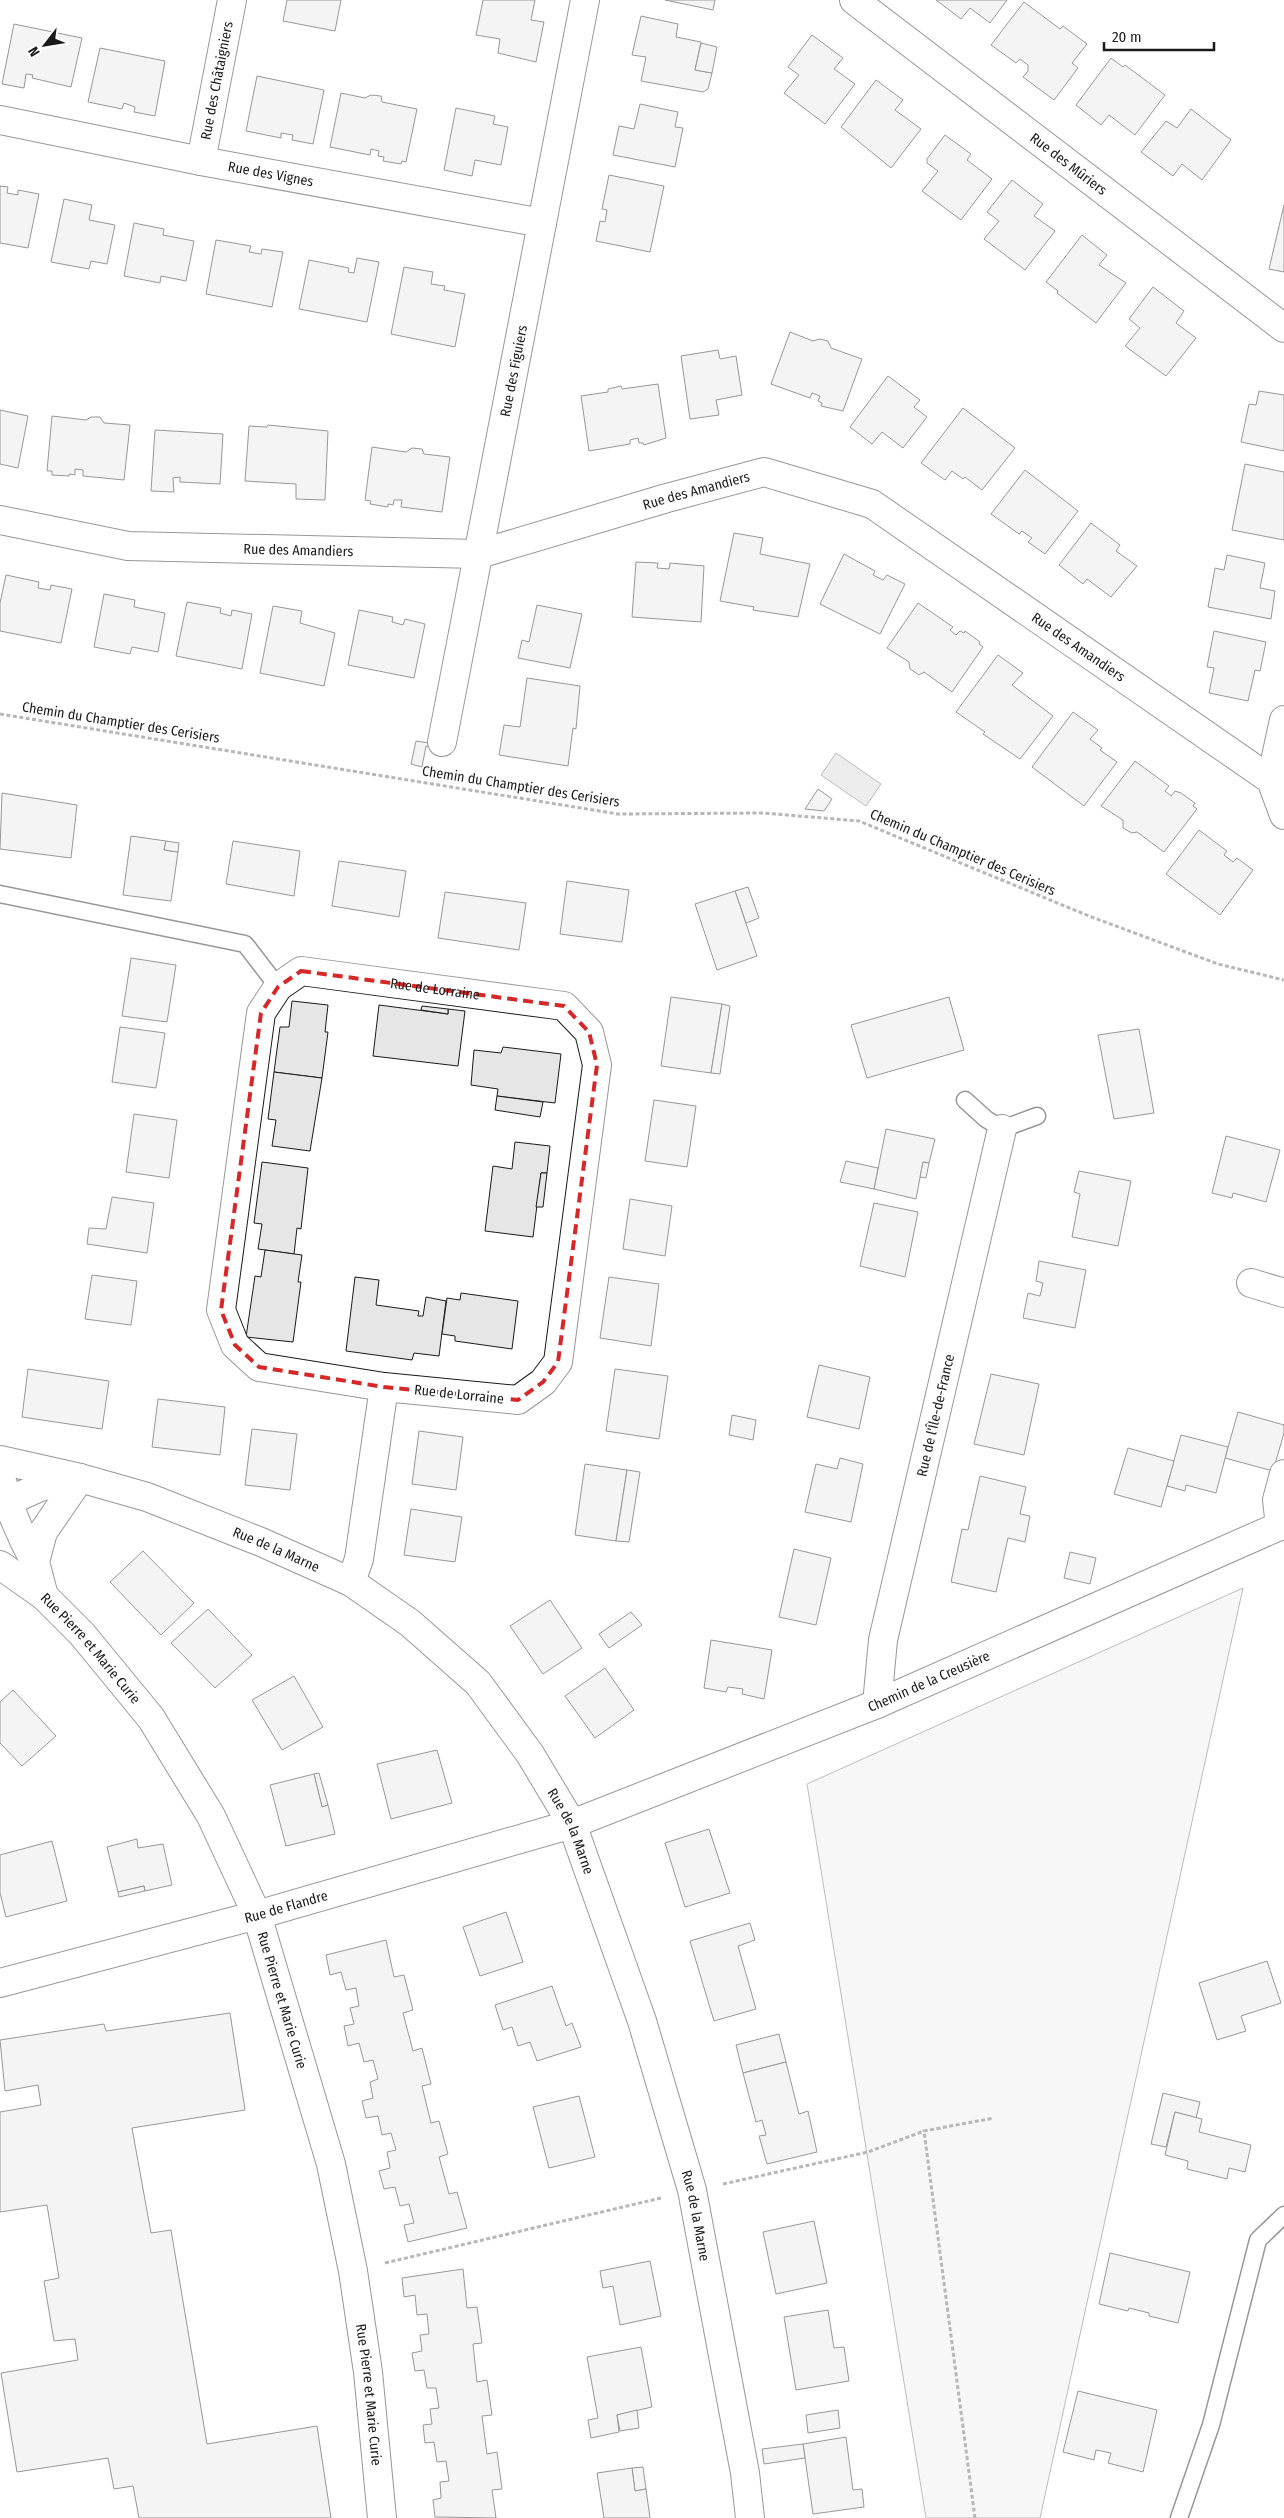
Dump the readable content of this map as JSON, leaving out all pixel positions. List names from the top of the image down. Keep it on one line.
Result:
{"streets":{"street":["Rue des Châtaigniers","Rue des Mûriers","Rue des Vignes","Rue des Figuiers","Rue des Amandiers","Rue de Lorraine","Rue de l'Île-de-France","Rue de la Marne","Rue Pierre et Marie Curie","Chemin de la Creusière","Rue de Flandre"],"path":["Chemin du Champtier des Cerisiers"]},"crossings":[["Rue des Châtaigniers","Rue des Vignes"],["Rue des Vignes","Rue des Figuiers"],["Rue des Figuiers","Rue des Amandiers"],["Rue de l'Île-de-France","Chemin de la Creusière"],["Rue de la Marne","Chemin de la Creusière"],["Rue de la Marne","Rue de Flandre"],["Rue Pierre et Marie Curie","Rue de Flandre"],["Chemin de la Creusière","Rue de Flandre"]],"scale_bar":"20 m","north":"bottom left"}
